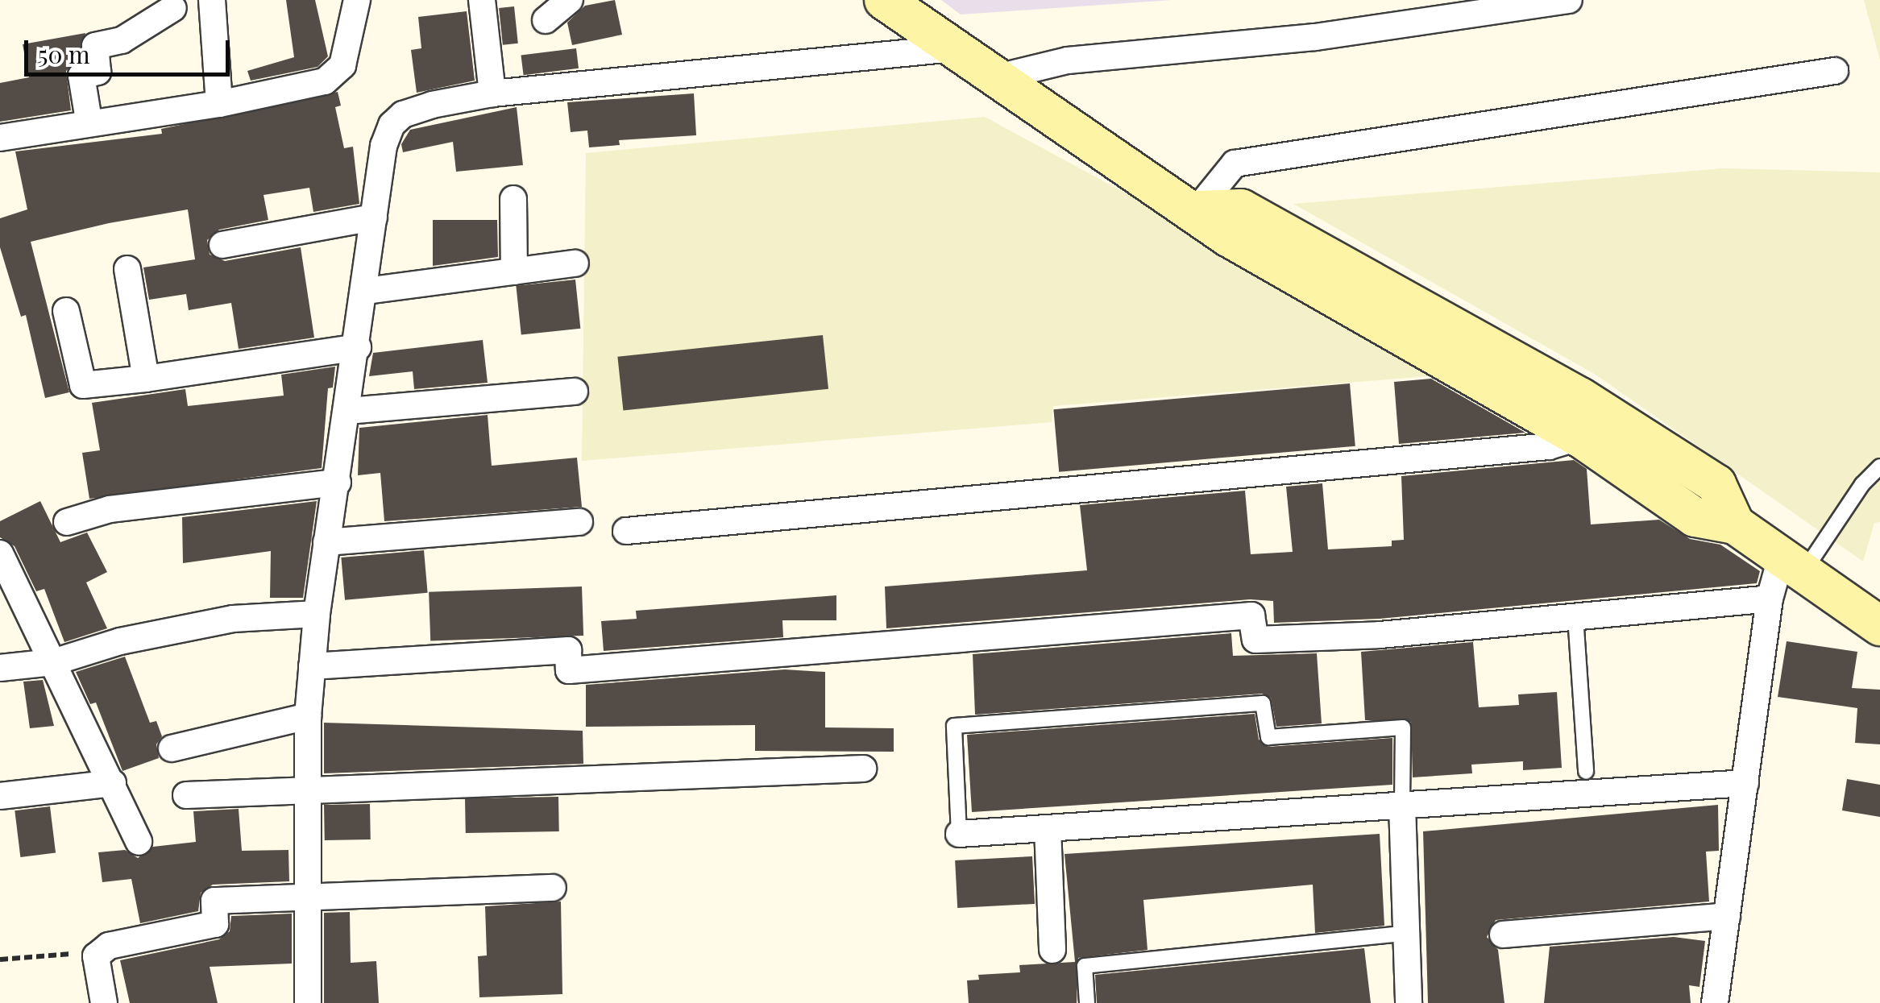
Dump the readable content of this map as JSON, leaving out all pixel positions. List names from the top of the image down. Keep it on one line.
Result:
{"scale_bar":"50 m"}
